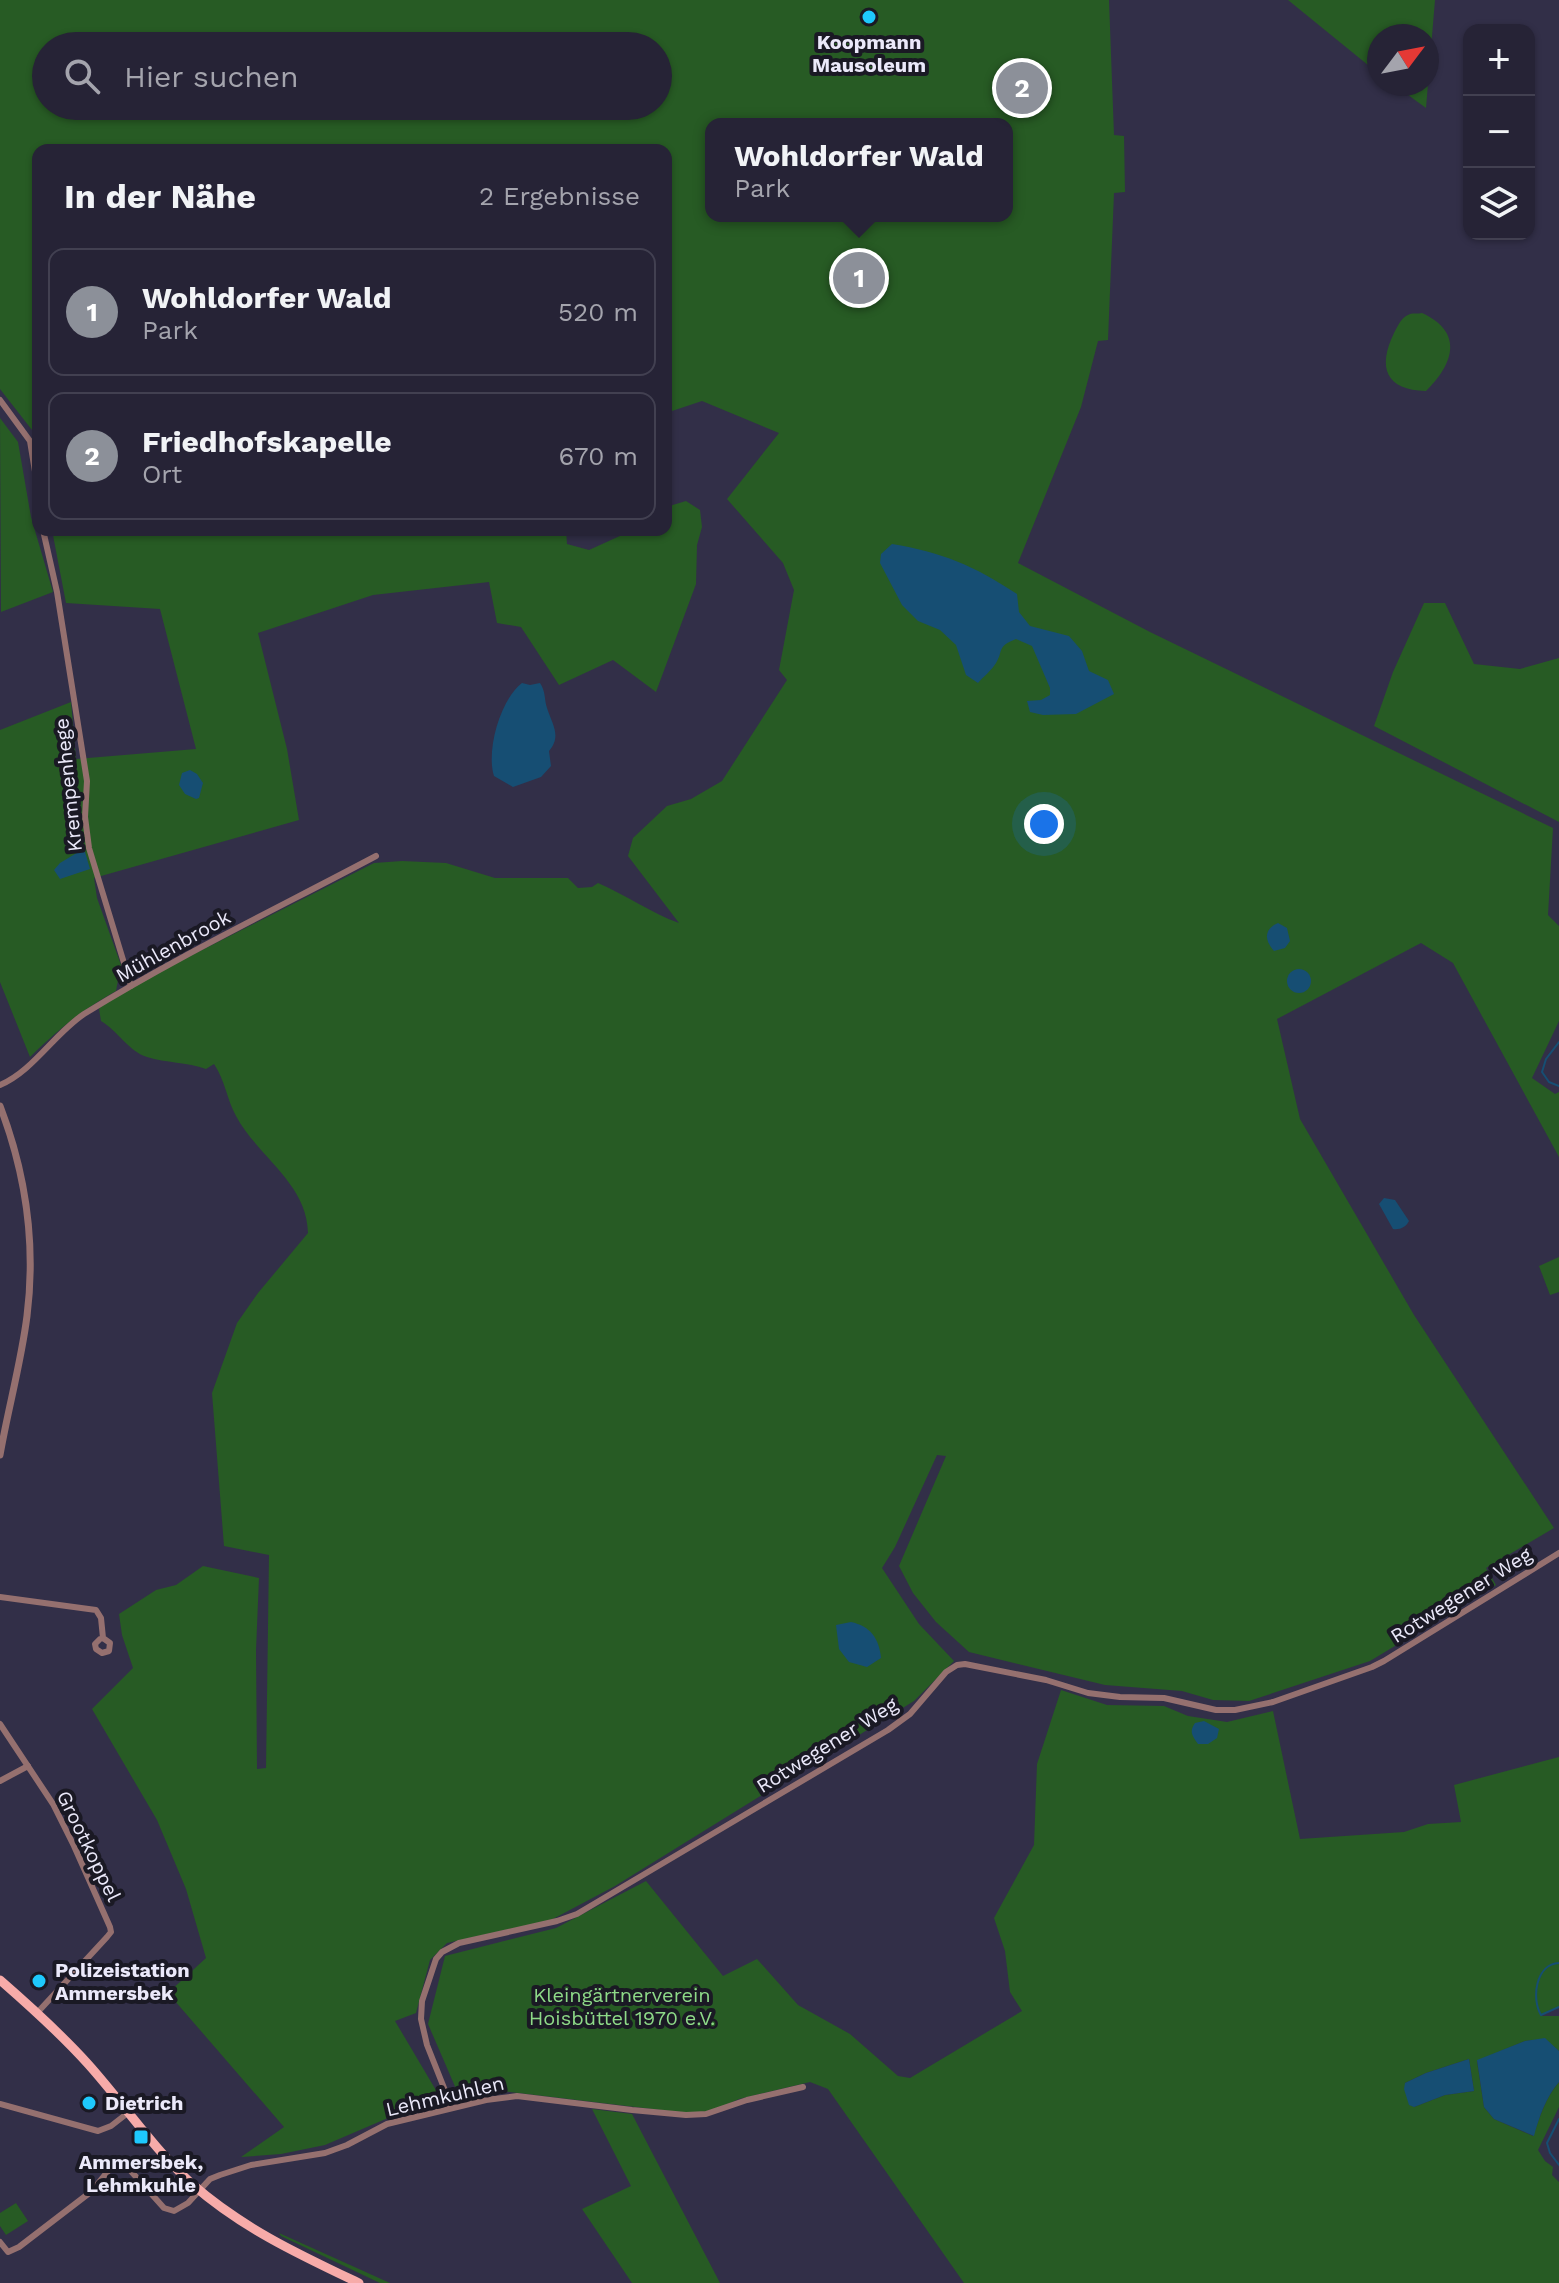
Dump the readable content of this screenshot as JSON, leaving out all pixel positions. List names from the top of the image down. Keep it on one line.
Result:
{"streets":{"street":["Krempenhege","Mühlenbrook","Rotwegener Weg","Grootkoppel","Lehmkuhlen"]},"crossings":[["Krempenhege","Mühlenbrook"],["Rotwegener Weg","Lehmkuhlen"]],"parks":["Kleingärtnerverein Hoisbüttel 1970 e.V."],"places":{"other":["Koopmann Mausoleum","Polizeistation Ammersbek","Dietrich"],"transit":["Ammersbek, Lehmkuhle"]},"north":"top right","page":{"map_buttons":["+","−"],"search":"Hier suchen","pins":["2","1"],"popup":["Wohldorfer Wald","Park"],"heading":["In der Nähe","2 Ergebnisse"],"list":[{"mark":"1","name":"Wohldorfer Wald","note":"Park","value":"520 m"},{"mark":"2","name":"Friedhofskapelle","note":"Ort","value":"670 m"}]}}
